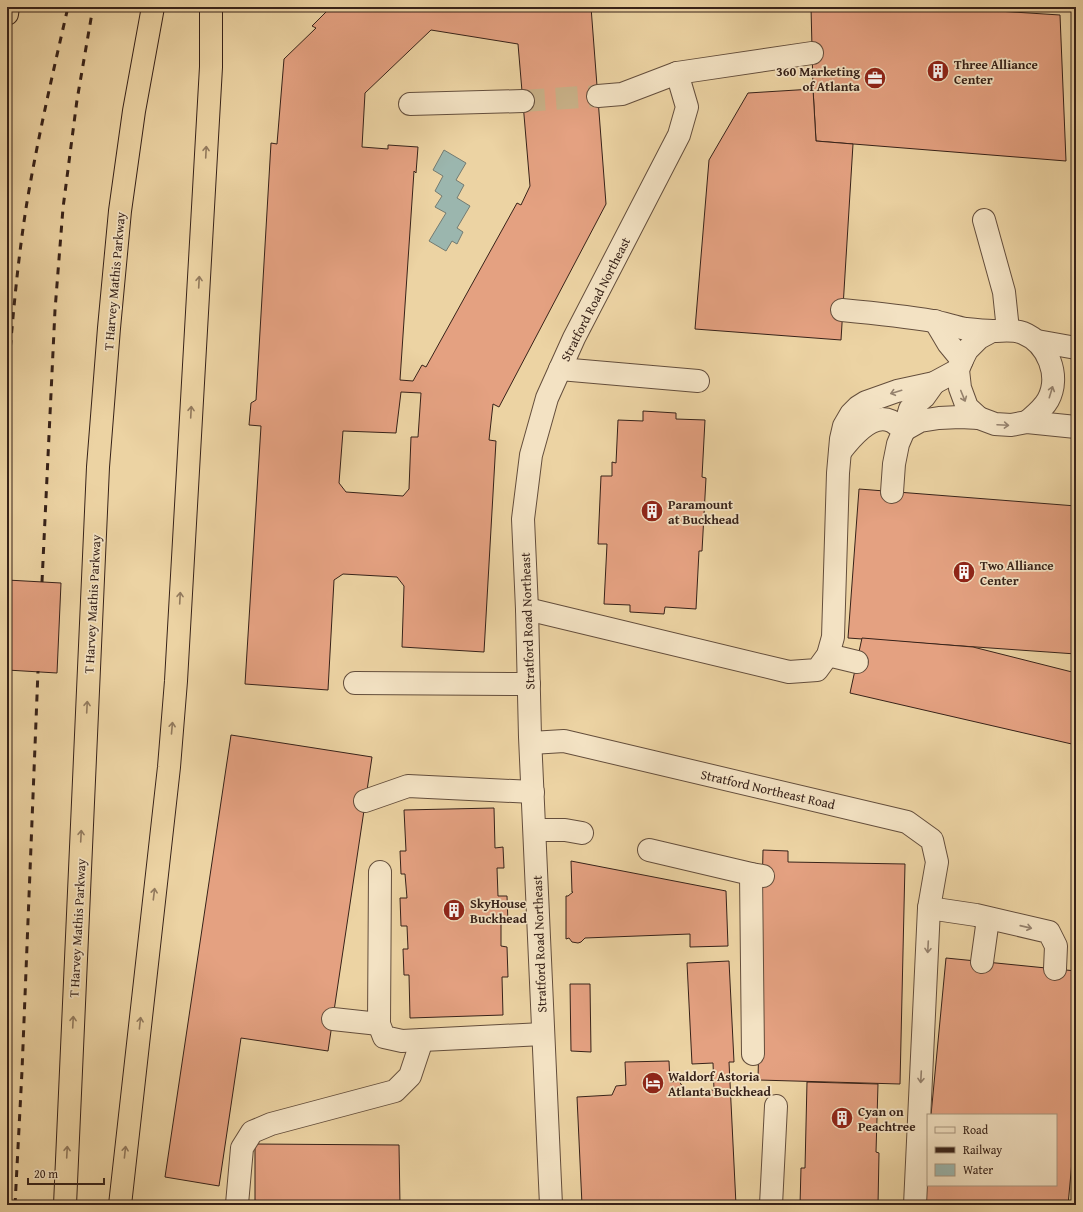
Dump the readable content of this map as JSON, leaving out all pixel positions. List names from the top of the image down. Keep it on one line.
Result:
{"streets":{"highway":["T Harvey Mathis Parkway"],"street":["Stratford Road Northeast","Stratford Northeast Road"]},"crossings":[["Stratford Road Northeast","Stratford Northeast Road"]],"places":{"building":["Three Alliance Center","Paramount at Buckhead","Two Alliance Center","SkyHouse Buckhead","Cyan on Peachtree"],"office":["360 Marketing of Atlanta"],"hotel":["Waldorf Astoria Atlanta Buckhead"]},"legend":["Road","Railway","Water"],"scale_bar":"20 m"}
